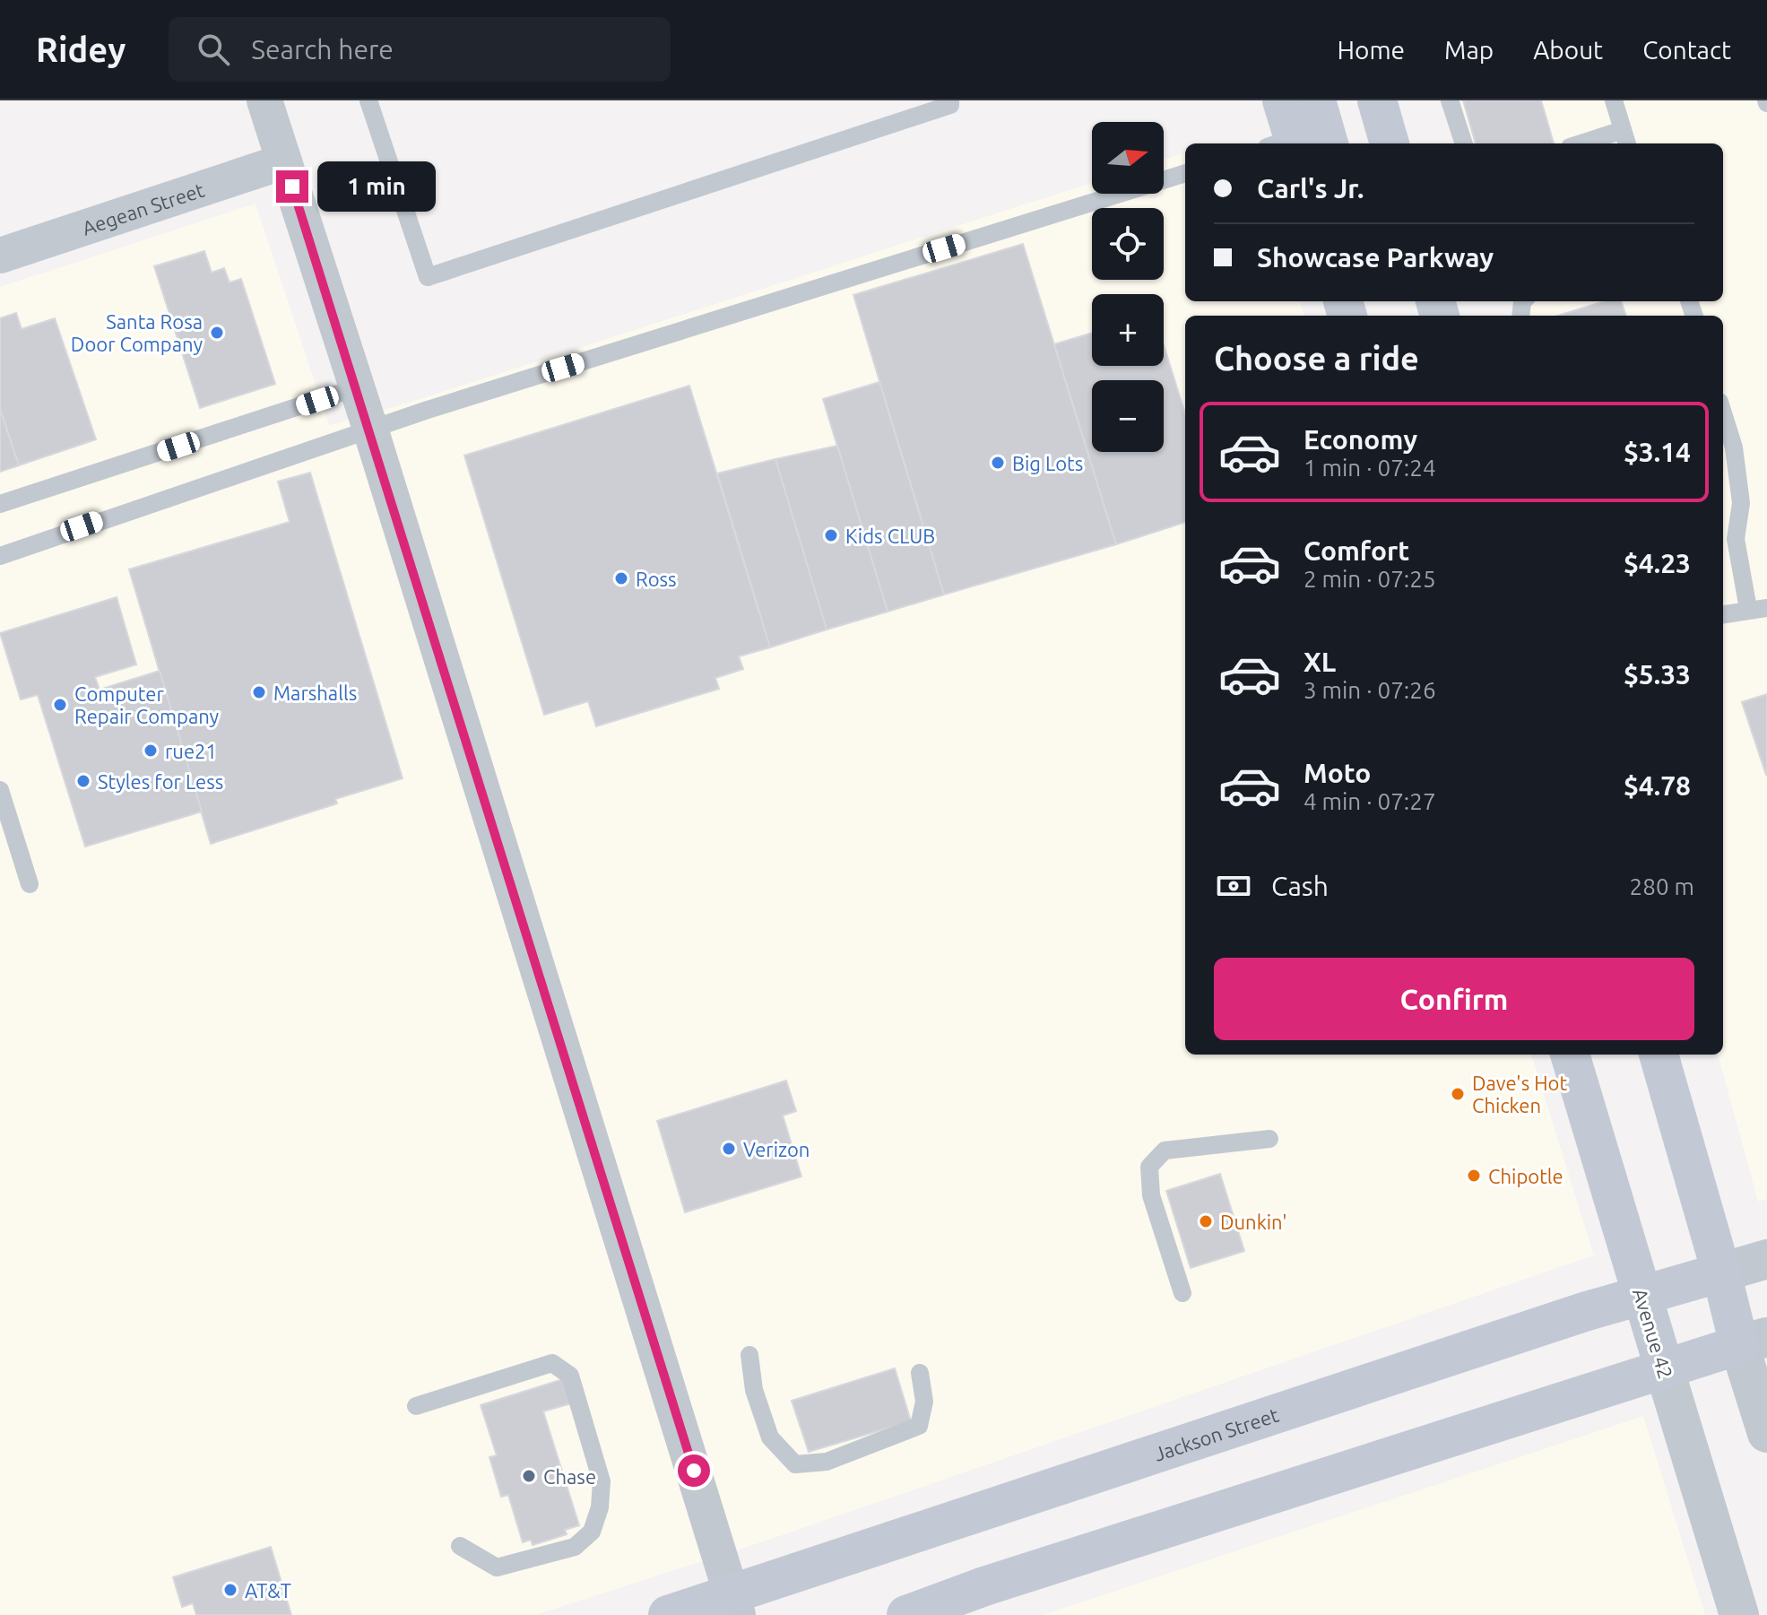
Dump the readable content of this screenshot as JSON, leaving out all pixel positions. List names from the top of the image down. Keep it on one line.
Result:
{"streets":{"main road":["Avenue 42","Jackson Street"],"street":["Aegean Street"]},"crossings":[["Avenue 42","Jackson Street"]],"places":["Santa Rosa Door Company","Big Lots","Kids CLUB","Ross","Marshalls","Computer Repair Company","rue21","Styles for Less","Dave's Hot Chicken","Verizon","Chipotle","Dunkin'","Chase","AT&T"],"north":"right","page":{"header":"Ridey","search":"Search here","nav":["Home","Map","About","Contact"],"map_buttons":["+","−"],"banner":["Carl's Jr.","Showcase Parkway"],"bubble":"1 min","heading":"Choose a ride","list":[{"name":"Economy","note":"1 min · 07:24","value":"$3.14"},{"name":"Comfort","note":"2 min · 07:25","value":"$4.23"},{"name":"XL","note":"3 min · 07:26","value":"$5.33"},{"name":"Moto","note":"4 min · 07:27","value":"$4.78"}],"pay":["Cash","280 m"],"buttons":"Confirm"}}
